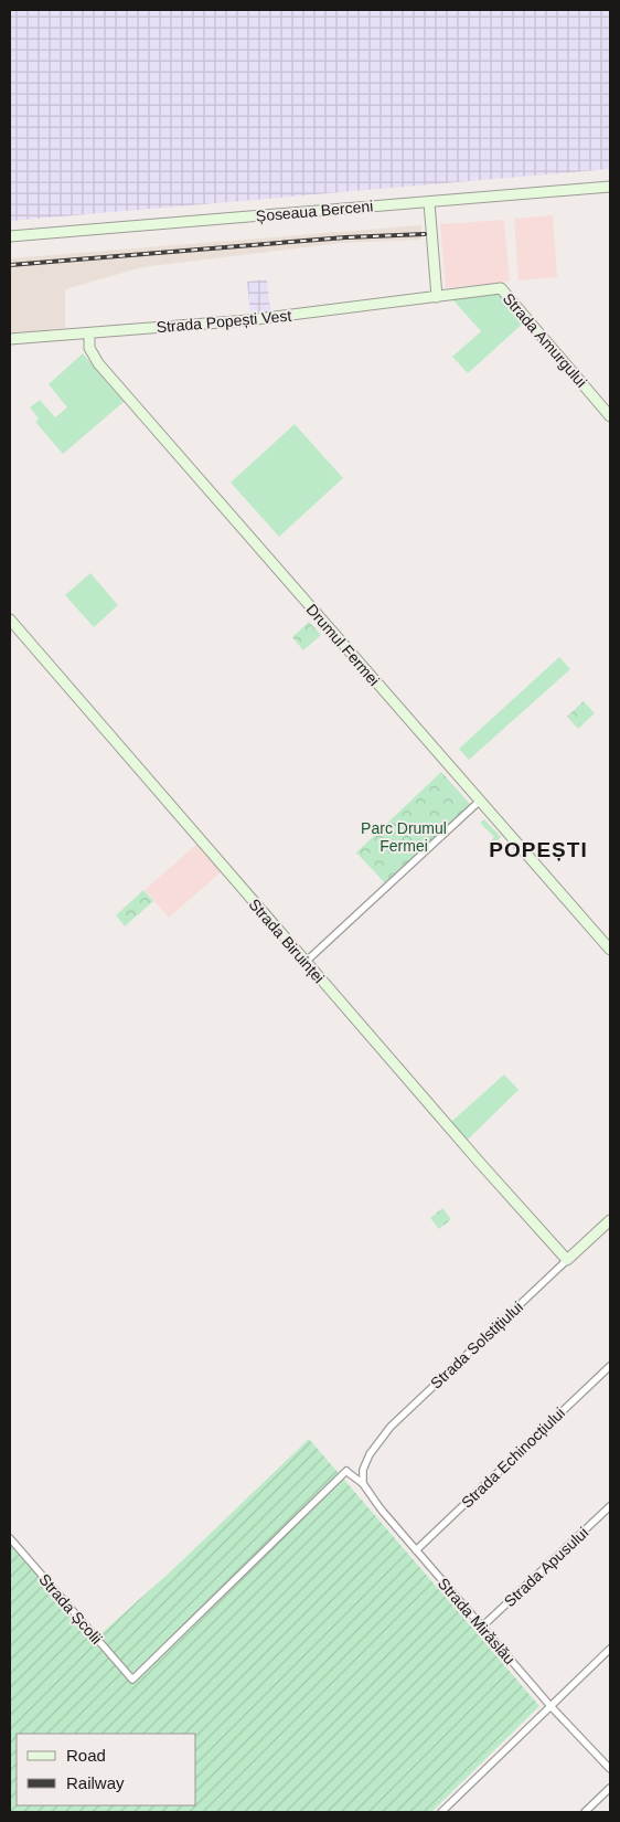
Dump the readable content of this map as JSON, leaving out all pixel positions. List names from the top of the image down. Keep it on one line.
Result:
{"streets":{"street":["Șoseaua Berceni","Strada Popești Vest","Strada Amurgului","Drumul Fermei","Strada Biruinței","Strada Solstițiului","Strada Echinocțiului","Strada Apusului","Strada Școlii","Strada Mirăslău"]},"crossings":[["Strada Popești Vest","Strada Amurgului"],["Strada Popești Vest","Drumul Fermei"],["Strada Biruinței","Strada Solstițiului"],["Strada Solstițiului","Strada Mirăslău"],["Strada Echinocțiului","Strada Mirăslău"],["Strada Apusului","Strada Mirăslău"],["Strada Școlii","Strada Mirăslău"]],"districts":["POPEȘTI"],"parks":["Parc Drumul Fermei"],"legend":["Road","Railway"]}
